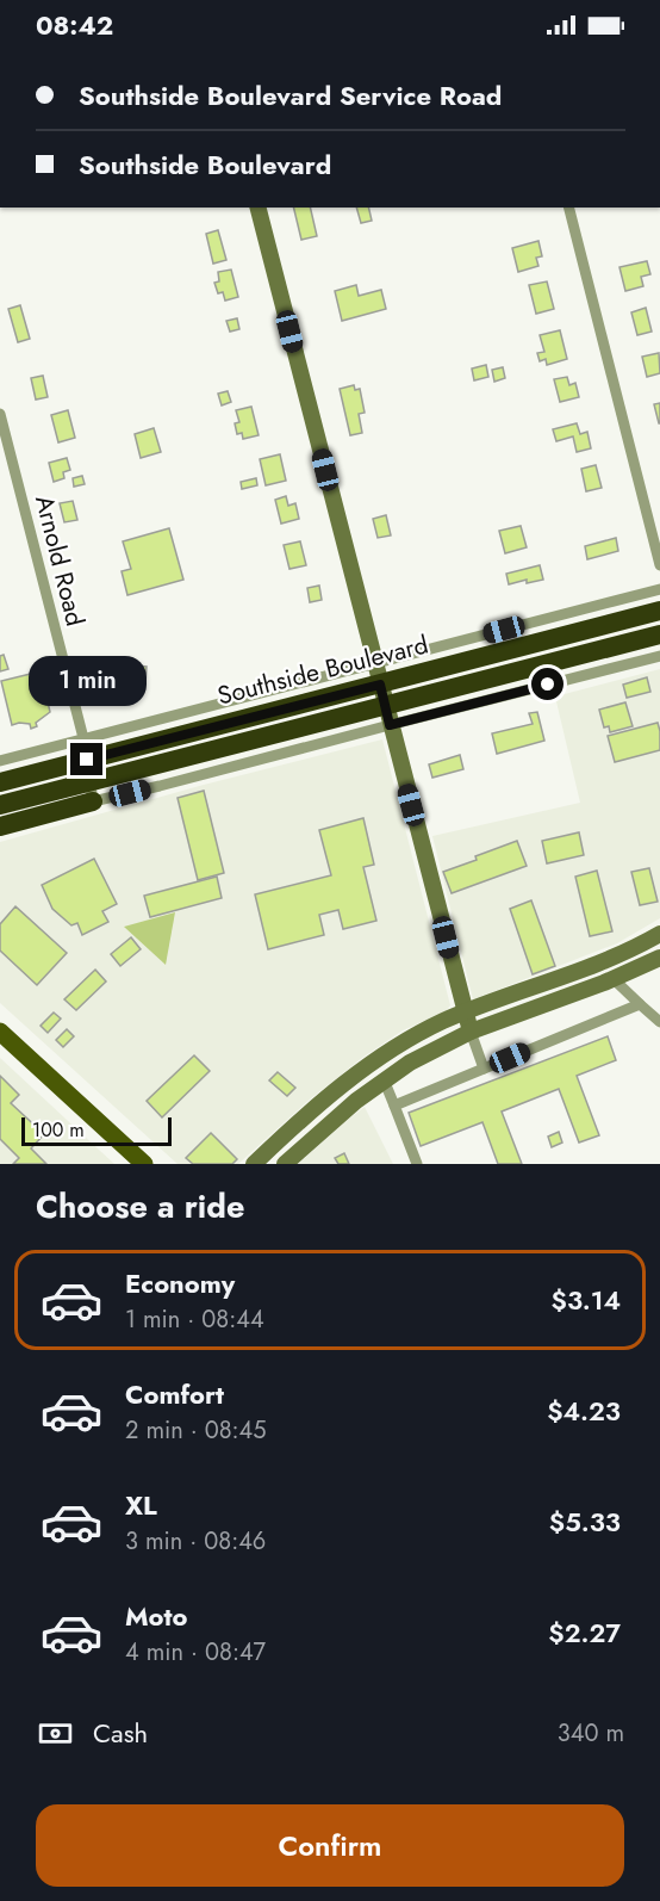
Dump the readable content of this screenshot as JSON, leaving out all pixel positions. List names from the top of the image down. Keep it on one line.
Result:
{"streets":{"highway":["Southside Boulevard"],"street":["Arnold Road"]},"crossings":[["Arnold Road","Southside Boulevard"]],"scale_bar":"100 m","page":{"status":"08:42","banner":["Southside Boulevard Service Road","Southside Boulevard"],"bubble":"1 min","scale":"100 m","heading":"Choose a ride","list":[{"name":"Economy","note":"1 min · 08:44","value":"$3.14"},{"name":"Comfort","note":"2 min · 08:45","value":"$4.23"},{"name":"XL","note":"3 min · 08:46","value":"$5.33"},{"name":"Moto","note":"4 min · 08:47","value":"$2.27"}],"pay":["Cash","340 m"],"buttons":"Confirm"}}
